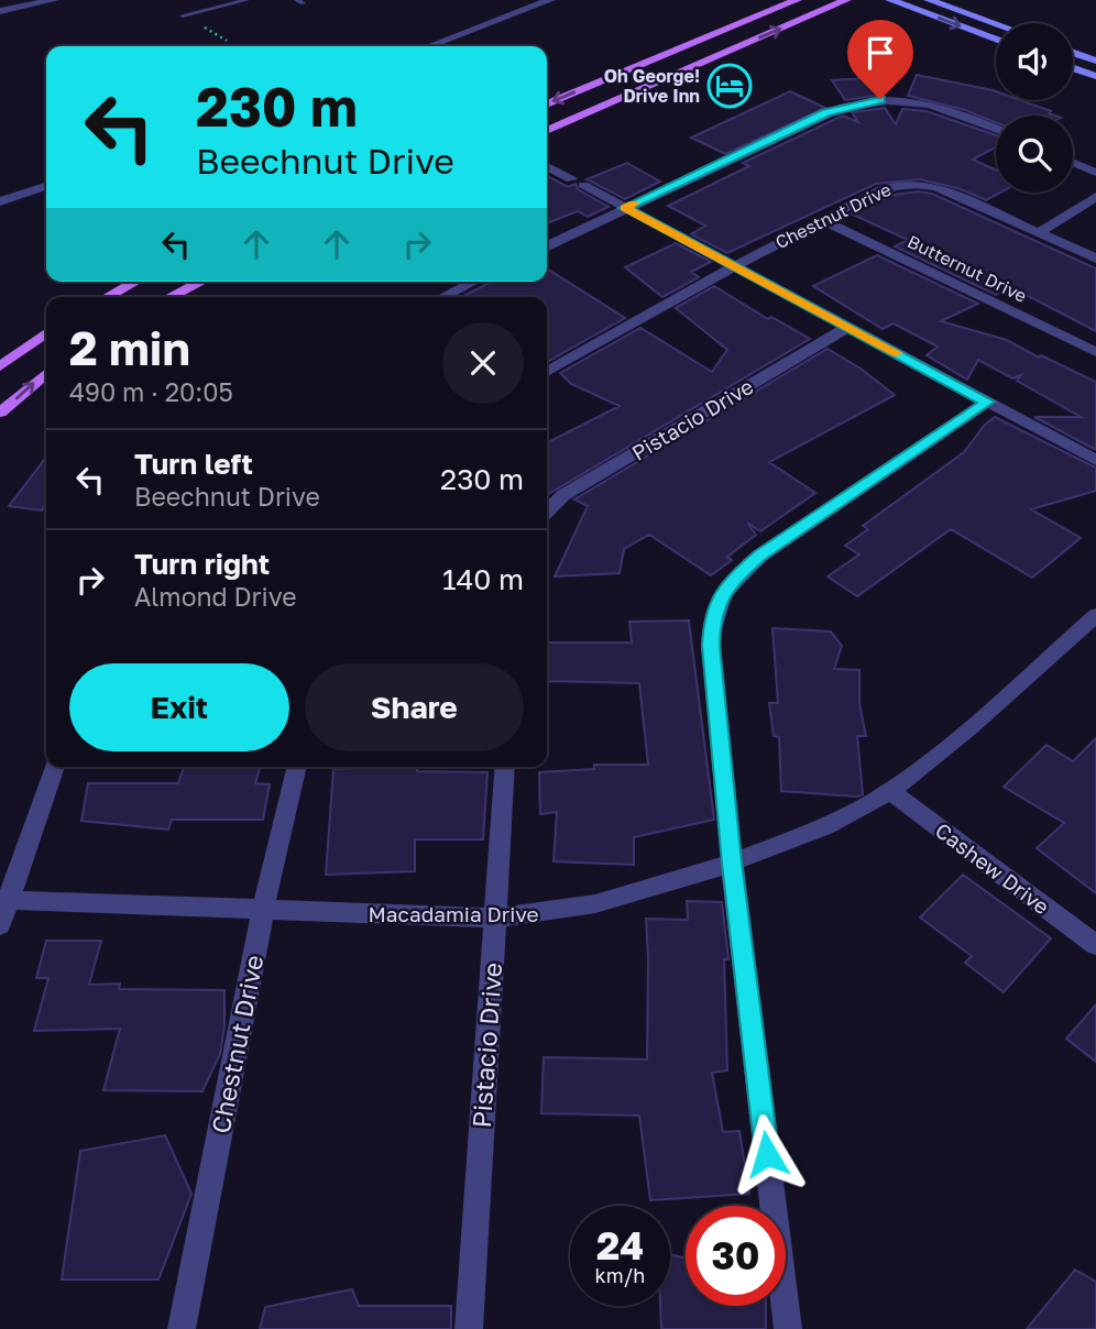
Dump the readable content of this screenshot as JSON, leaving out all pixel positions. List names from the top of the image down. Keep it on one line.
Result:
{"streets":{"street":["Chestnut Drive","Butternut Drive","Pistacio Drive","Cashew Drive","Macadamia Drive"]},"crossings":[["Chestnut Drive","Butternut Drive"],["Chestnut Drive","Macadamia Drive"],["Pistacio Drive","Macadamia Drive"],["Cashew Drive","Macadamia Drive"]],"places":{"hotel":["Oh George! Drive Inn"]},"page":{"turn":["230 m","Beechnut Drive"],"heading":["2 min","490 m · 20:05"],"list":[{"name":"Turn left","note":"Beechnut Drive","value":"230 m"},{"name":"Turn right","note":"Almond Drive","value":"140 m"}],"buttons":["Exit","Share"],"speed":"24 km/h","limit":"30"}}
